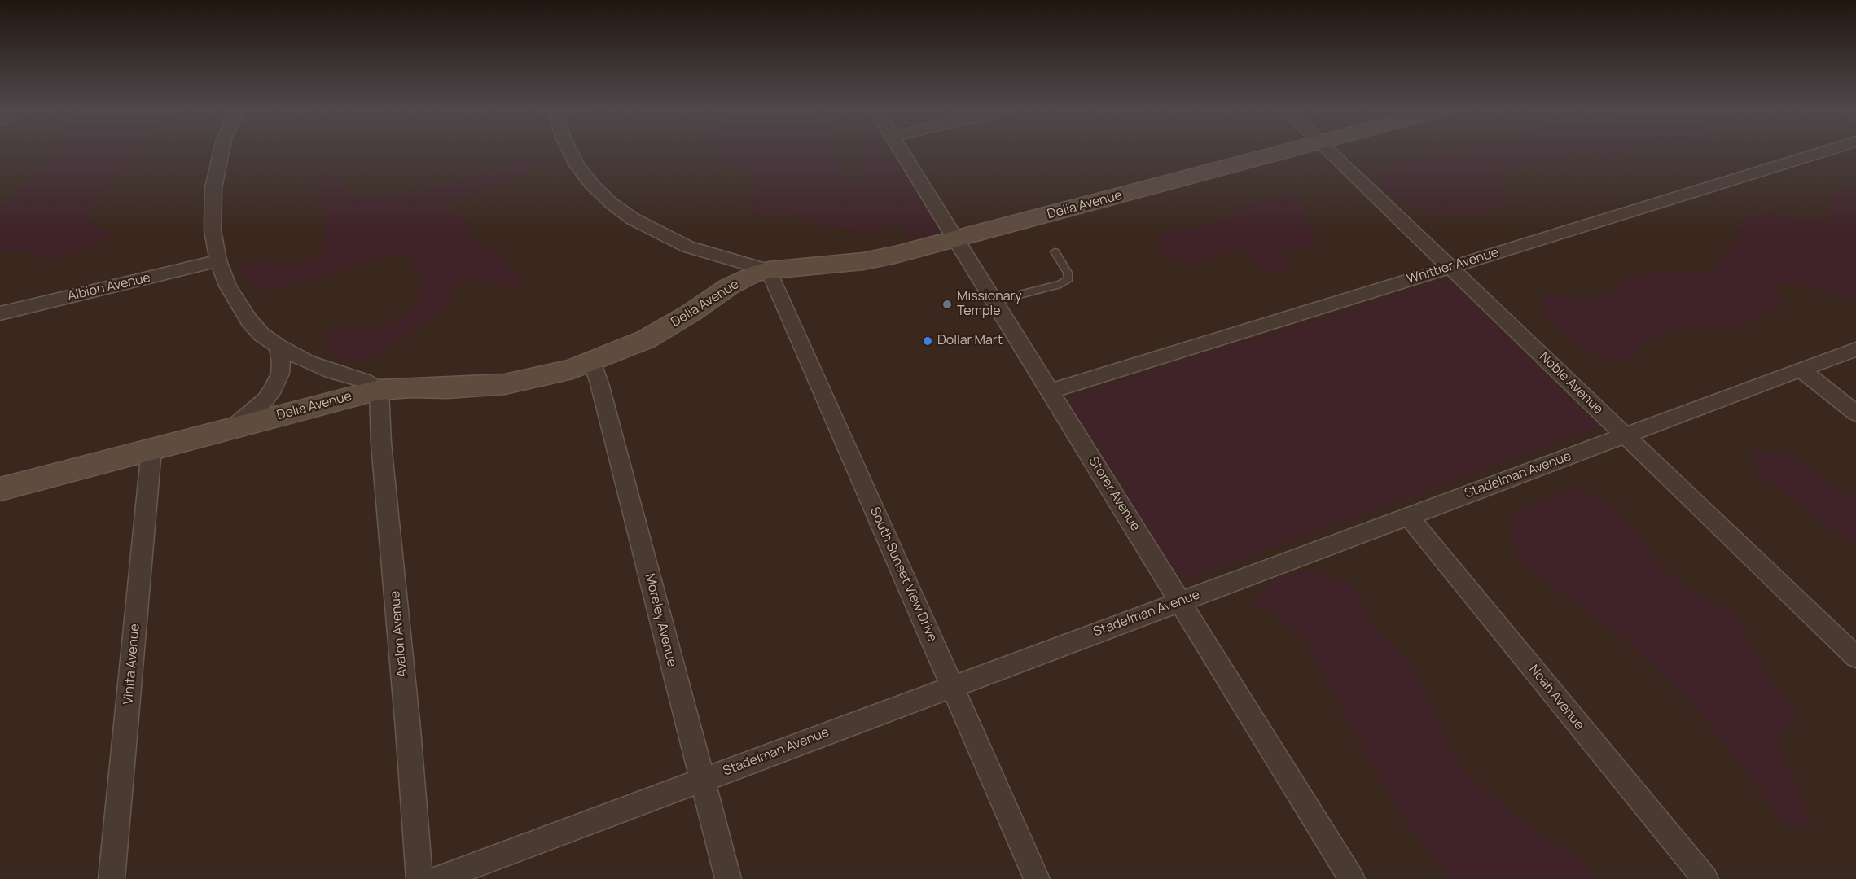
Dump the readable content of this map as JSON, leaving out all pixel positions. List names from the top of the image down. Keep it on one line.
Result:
{"streets":{"street":["Delia Avenue","Whittier Avenue","Albion Avenue","Noble Avenue","Stadelman Avenue","Storer Avenue","South Sunset View Drive","Moreley Avenue","Avalon Avenue","Vinita Avenue","Noah Avenue"]},"crossings":[["Delia Avenue","Storer Avenue"],["Delia Avenue","South Sunset View Drive"],["Delia Avenue","Moreley Avenue"],["Delia Avenue","Avalon Avenue"],["Delia Avenue","Vinita Avenue"],["Whittier Avenue","Noble Avenue"],["Whittier Avenue","Storer Avenue"],["Noble Avenue","Stadelman Avenue"],["Stadelman Avenue","Storer Avenue"],["Stadelman Avenue","South Sunset View Drive"],["Stadelman Avenue","Moreley Avenue"],["Stadelman Avenue","Noah Avenue"]],"places":["Missionary Temple","Dollar Mart"]}
